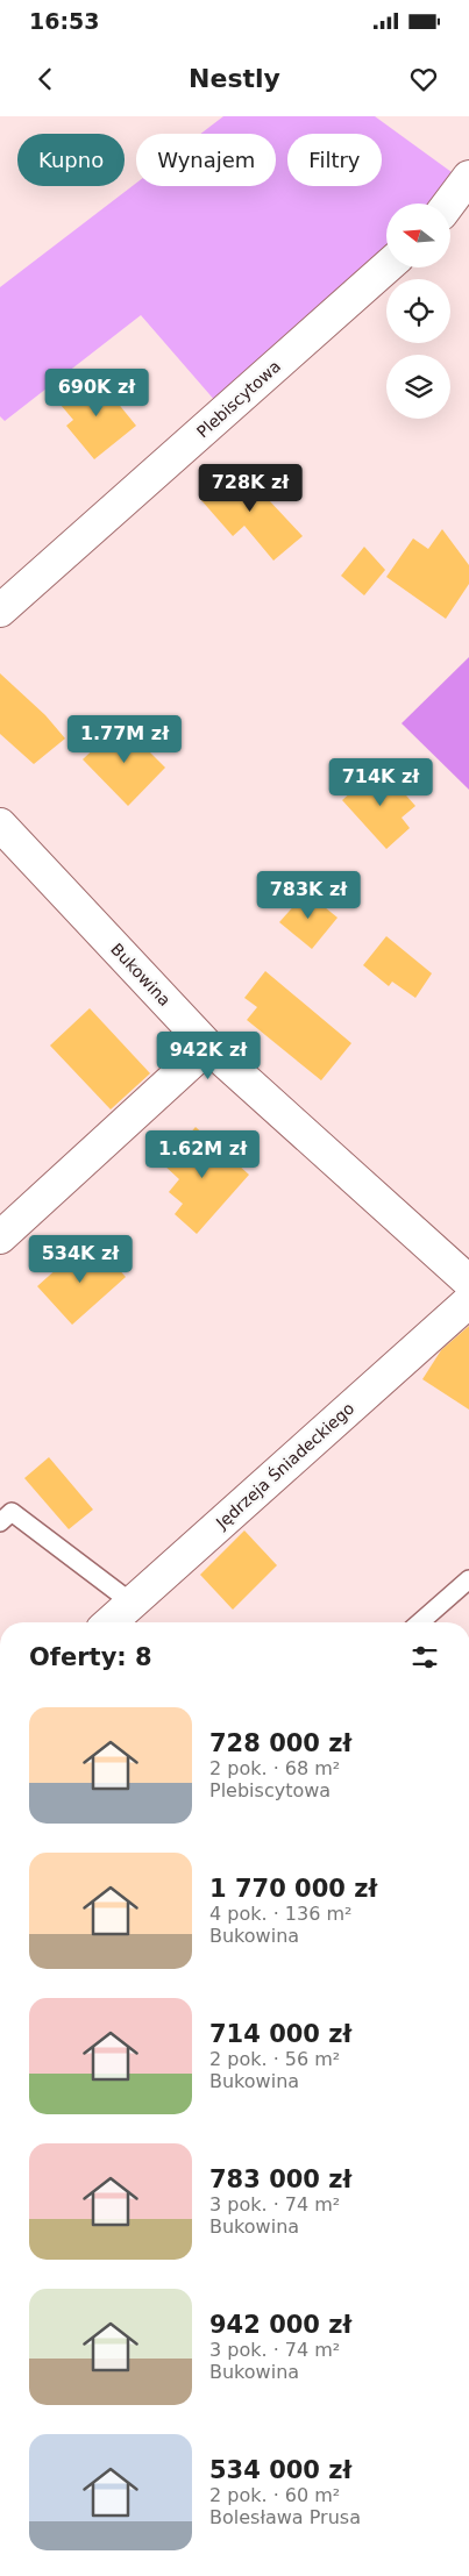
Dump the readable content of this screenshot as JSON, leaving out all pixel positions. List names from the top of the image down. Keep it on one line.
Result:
{"streets":{"street":["Plebiscytowa","Bukowina","Jędrzeja Śniadeckiego"]},"north":"left","page":{"status":"16:53","header":"Nestly","chip":["Kupno","Wynajem","Filtry"],"price":["690K zł","728K zł","1.77M zł","714K zł","783K zł","942K zł","1.62M zł","534K zł"],"heading":"Oferty: 8","list":[{"name":"728 000 zł","note":"2 pok. · 68 m² · Plebiscytowa"},{"name":"1 770 000 zł","note":"4 pok. · 136 m² · Bukowina"},{"name":"714 000 zł","note":"2 pok. · 56 m² · Bukowina"},{"name":"783 000 zł","note":"3 pok. · 74 m² · Bukowina"},{"name":"942 000 zł","note":"3 pok. · 74 m² · Bukowina"},{"name":"534 000 zł","note":"2 pok. · 60 m² · Bolesława Prusa"}]}}
